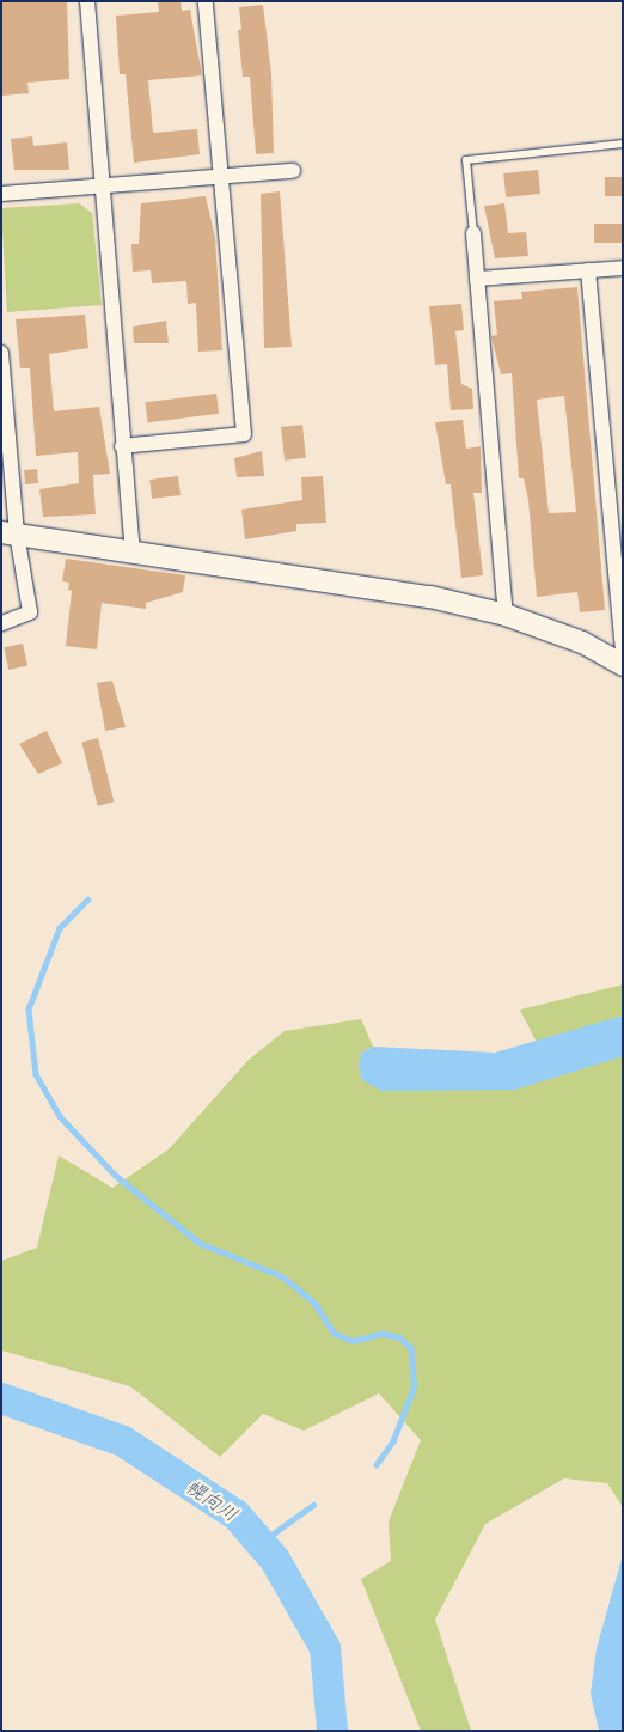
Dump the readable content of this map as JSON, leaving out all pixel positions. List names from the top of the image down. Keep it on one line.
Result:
{"water":["幌向川"]}
